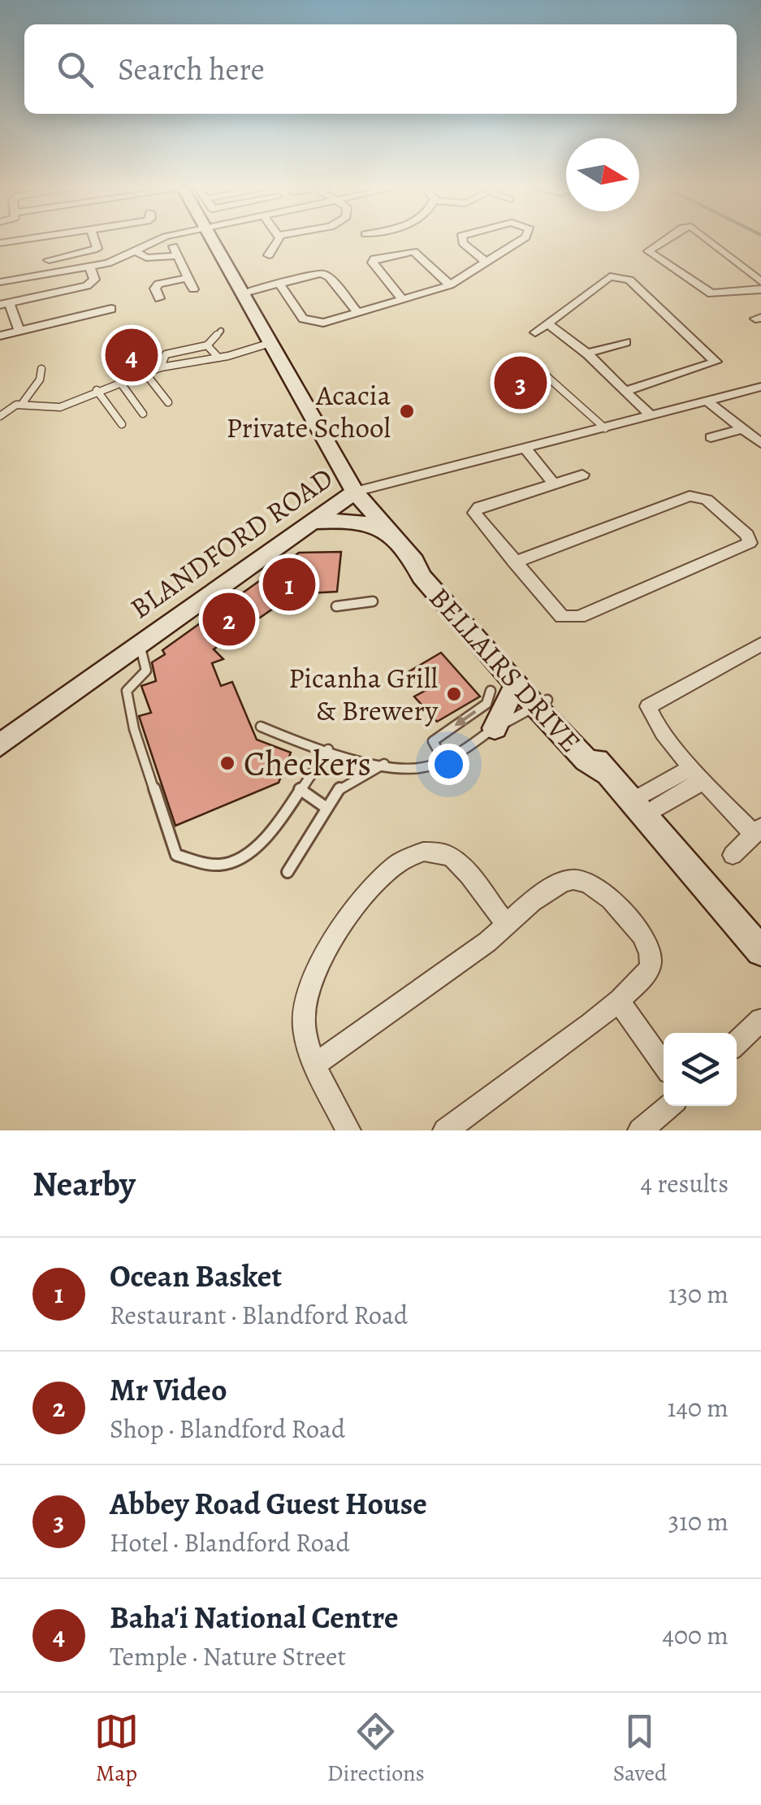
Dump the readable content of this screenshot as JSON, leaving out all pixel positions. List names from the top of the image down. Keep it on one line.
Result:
{"streets":{"street":["BLANDFORD ROAD","BELLAIRS DRIVE"]},"crossings":[["BLANDFORD ROAD","BELLAIRS DRIVE"]],"places":["Acacia Private School","Picanha Grill & Brewery","Checkers"],"north":"right","page":{"search":"Search here","pins":["4","3","1","2"],"heading":["Nearby","4 results"],"list":[{"mark":"1","name":"Ocean Basket","note":"Restaurant · Blandford Road","value":"130 m"},{"mark":"2","name":"Mr Video","note":"Shop · Blandford Road","value":"140 m"},{"mark":"3","name":"Abbey Road Guest House","note":"Hotel · Blandford Road","value":"310 m"},{"mark":"4","name":"Baha'i National Centre","note":"Temple · Nature Street","value":"400 m"}],"nav":["Map","Directions","Saved"]}}
